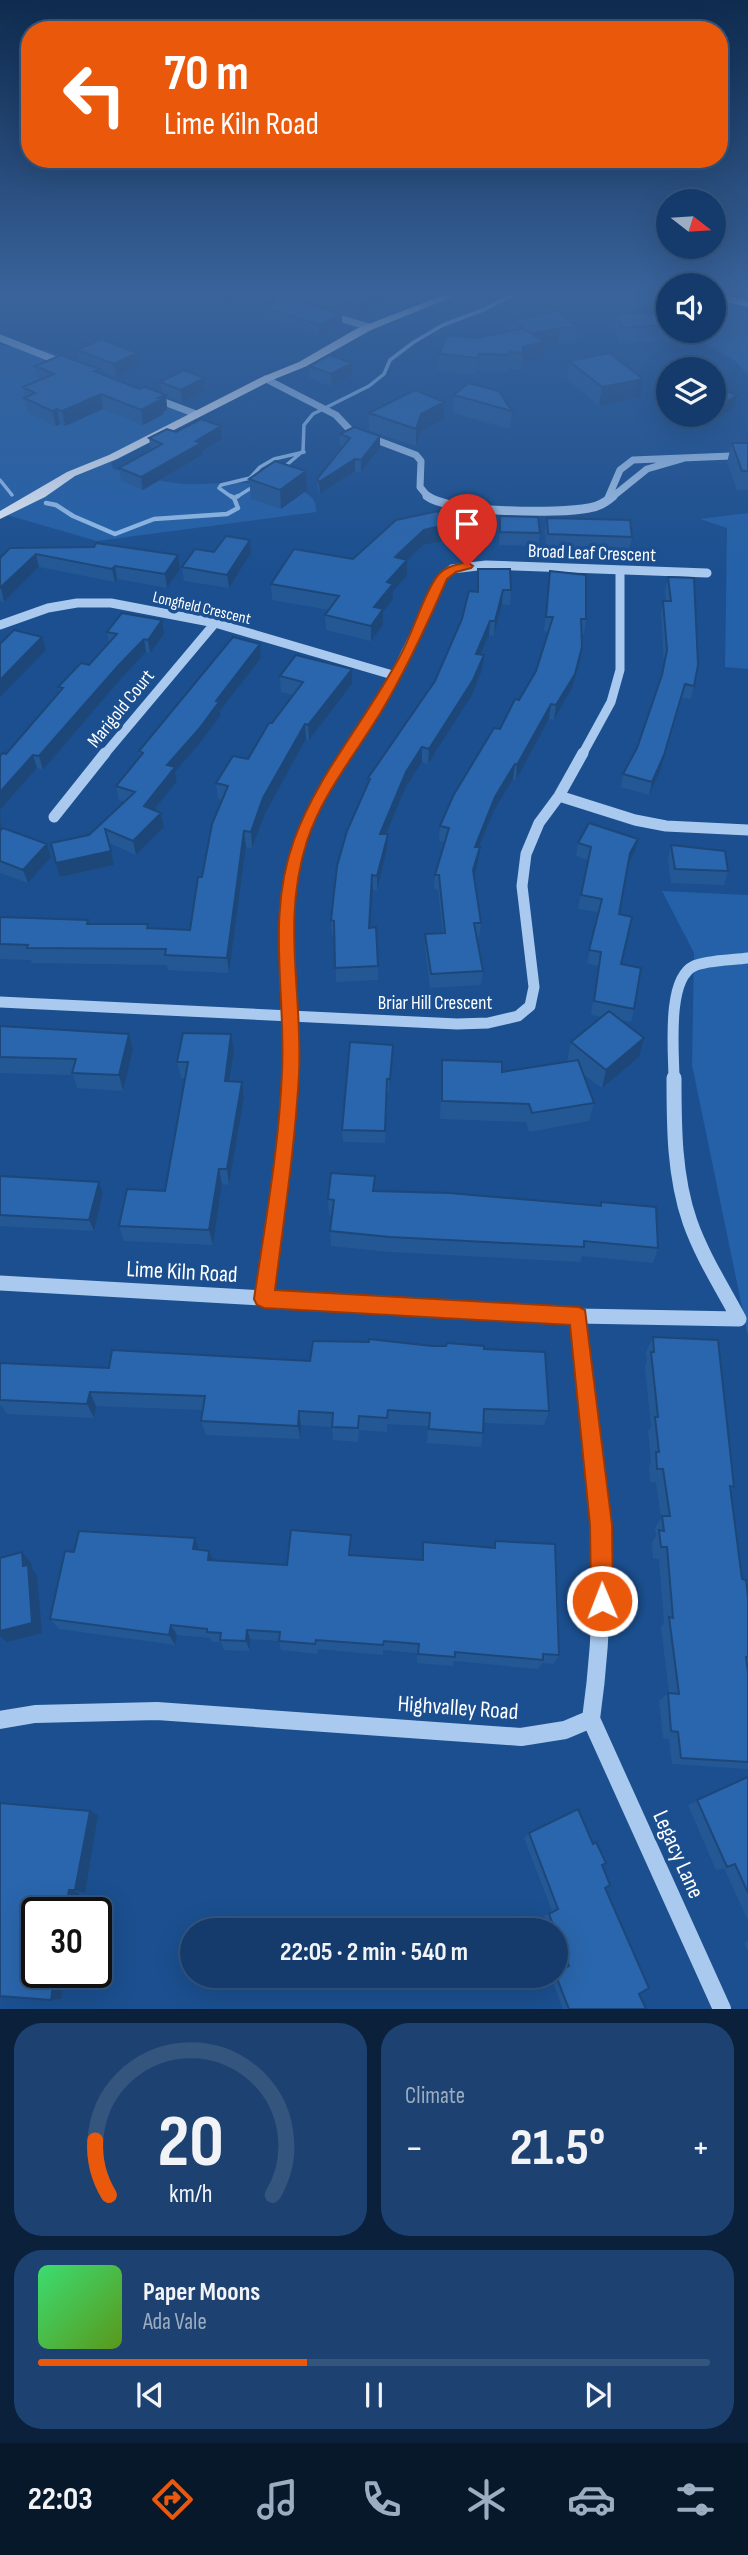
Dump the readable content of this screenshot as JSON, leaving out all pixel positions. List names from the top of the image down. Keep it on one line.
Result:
{"streets":{"street":["Broad Leaf Crescent","Longfield Crescent","Marigold Court","Briar Hill Crescent","Lime Kiln Road","Highvalley Road","Legacy Lane"]},"crossings":[["Broad Leaf Crescent","Longfield Crescent"],["Broad Leaf Crescent","Briar Hill Crescent"],["Broad Leaf Crescent","Lime Kiln Road"],["Longfield Crescent","Marigold Court"],["Highvalley Road","Legacy Lane"]],"north":"right","page":{"turn":["70 m","Lime Kiln Road"],"limit":"30","trip":"22:05 · 2 min · 540 m","tile":"Climate","heat":["−","21.5°","+"],"song":["Paper Moons","Ada Vale"],"tabs":"22:03","gauge":["20","km/h"]}}
